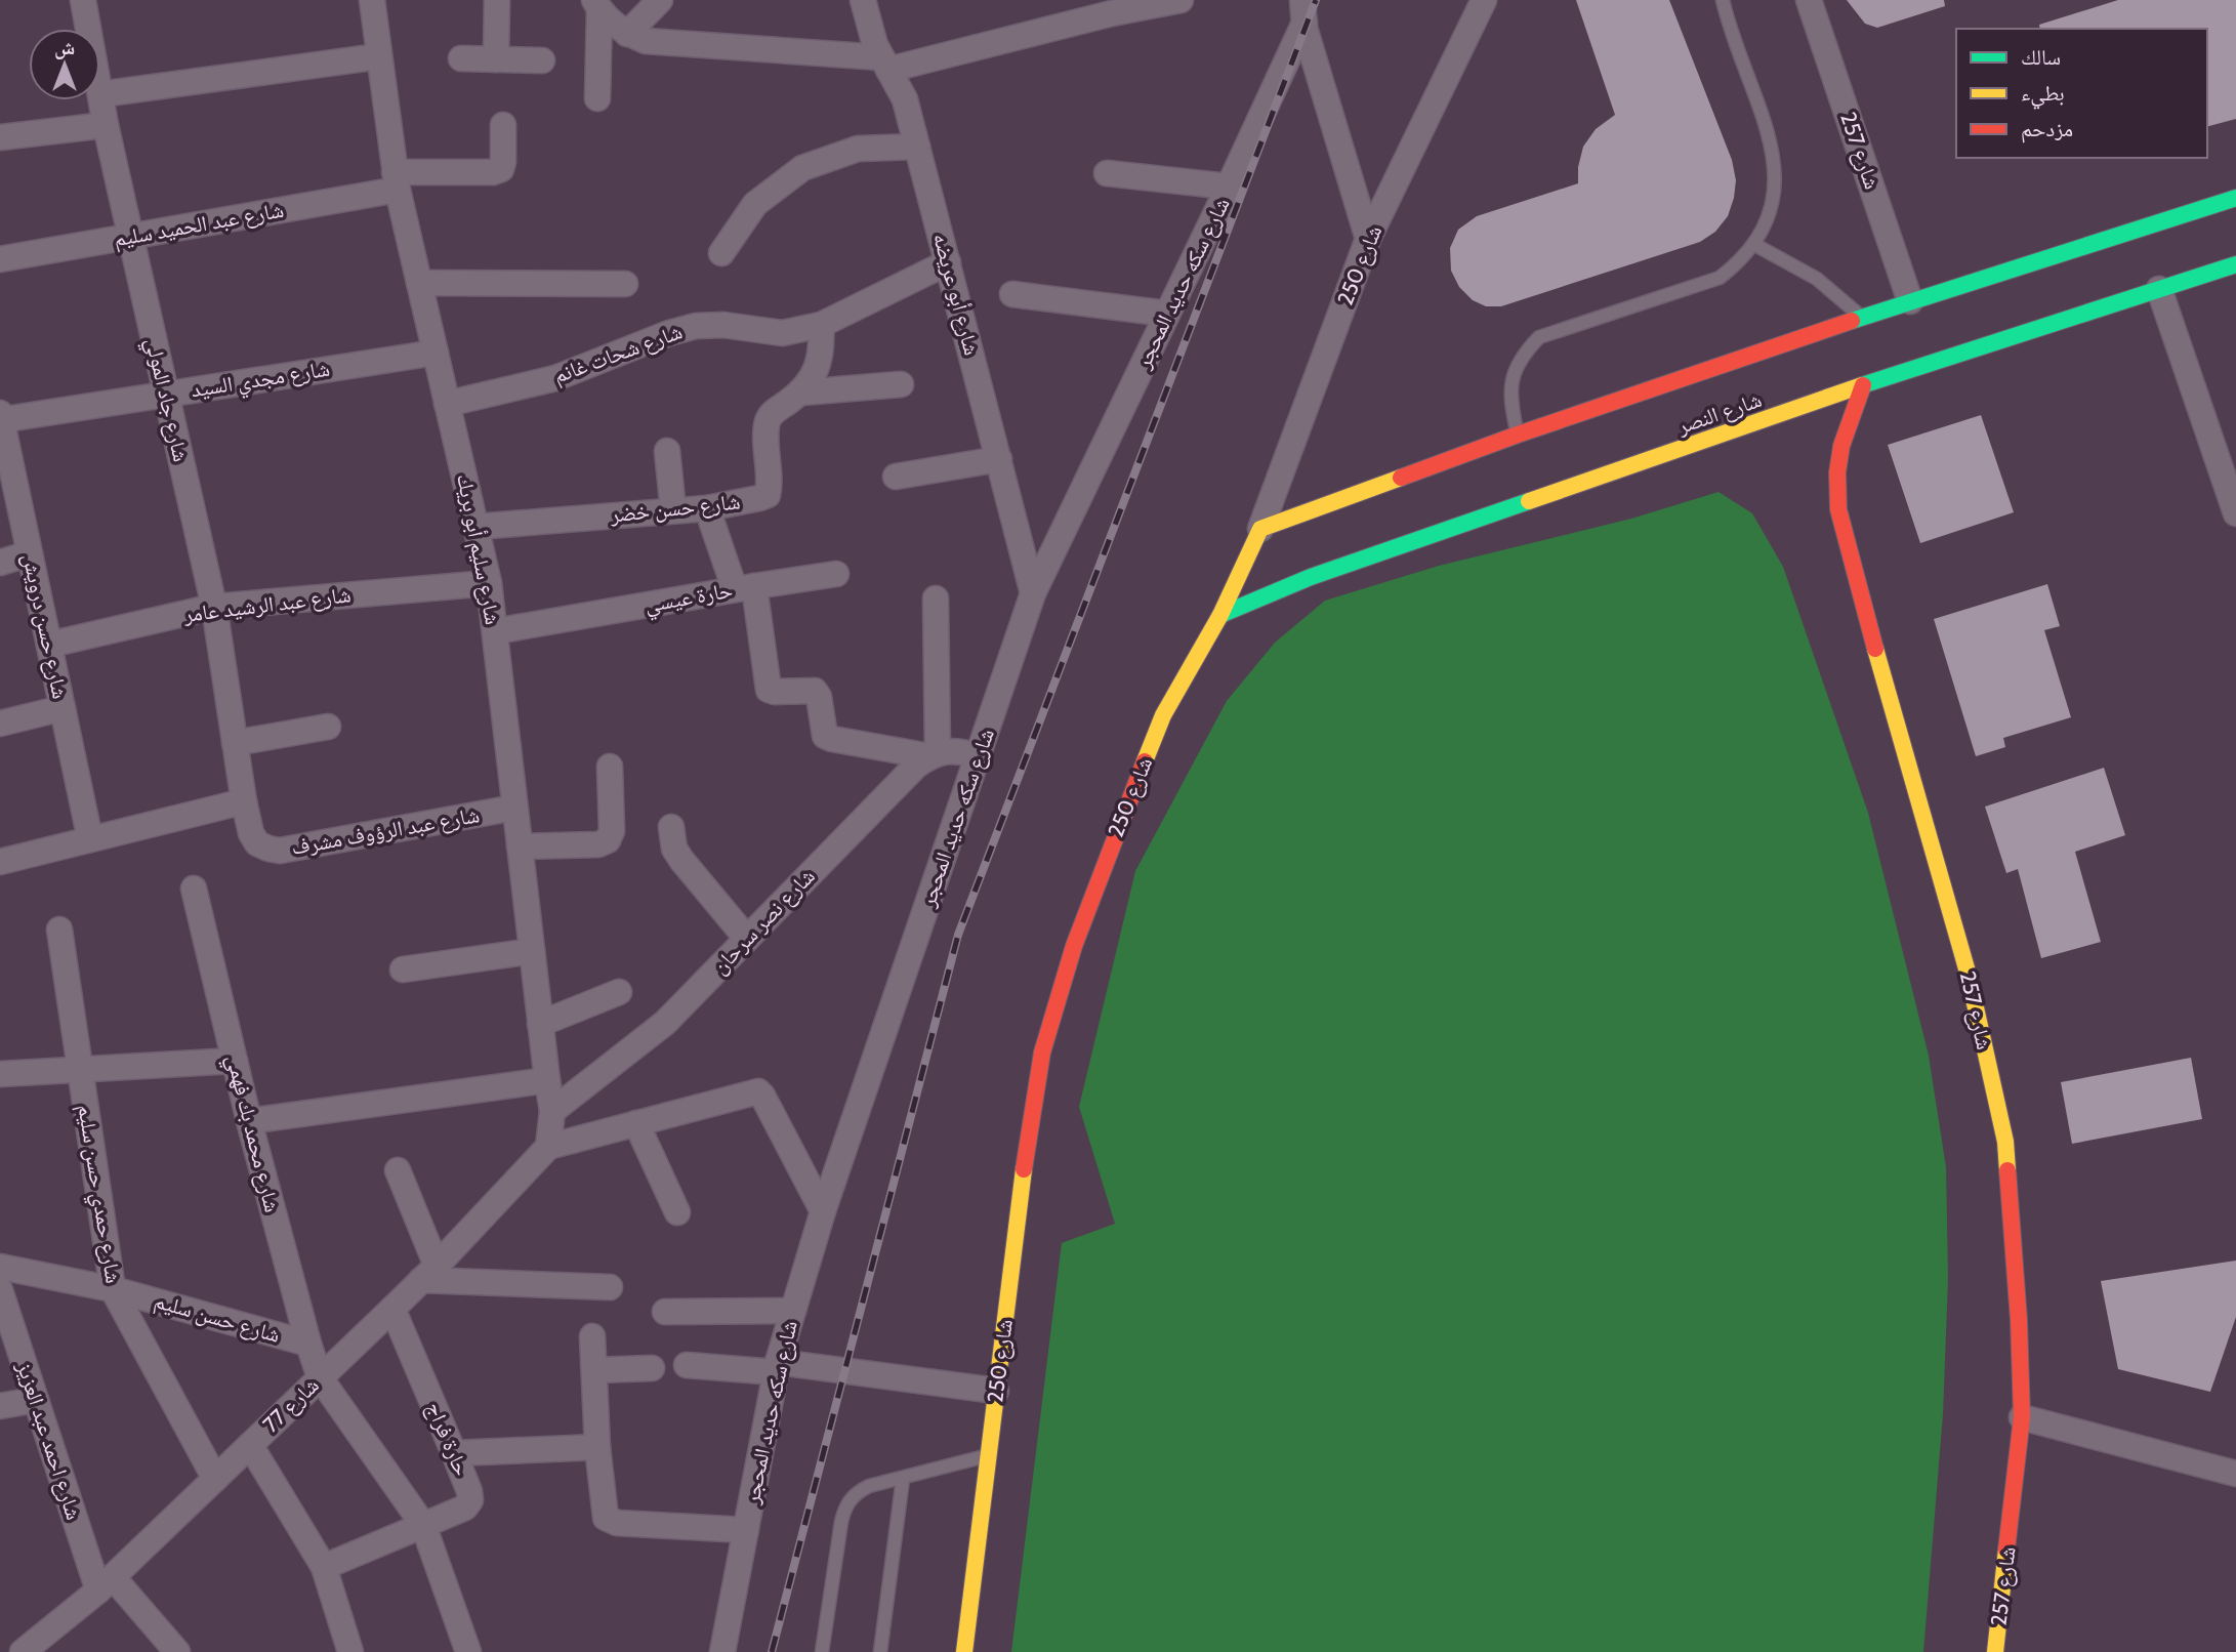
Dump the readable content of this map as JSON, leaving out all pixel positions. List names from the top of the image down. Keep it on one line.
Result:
{"streets":{"street":["شارع 257","شارع عبد الحميد سليم","شارع 250","شارع سكه حديد المحجر","شارع أبو عريضه","شارع شحات غانم","شارع مجدي السيد","شارع جاد المولي","شارع النصر","شارع حسن خضر","شارع سليم أبو بريك","حارة عيسي","شارع عبد الرشيد عامر","شارع حسن درويش","شارع عبد الرؤوف مشرف","شارع نصر سرحان","شارع محمد بك فهمي","شارع حمدي حسن سليم","شارع حسن سليم","شارع 77","حارة فراج","شارع احمد عبد العزيز"]},"crossings":[["شارع 257","شارع النصر"],["شارع عبد الحميد سليم","شارع جاد المولي"],["شارع عبد الحميد سليم","شارع سليم أبو بريك"],["شارع 250","شارع النصر"],["شارع سكه حديد المحجر","شارع أبو عريضه"],["شارع أبو عريضه","شارع شحات غانم"],["شارع شحات غانم","شارع حسن خضر"],["شارع شحات غانم","شارع سليم أبو بريك"],["شارع مجدي السيد","شارع جاد المولي"],["شارع مجدي السيد","شارع سليم أبو بريك"],["شارع مجدي السيد","شارع حسن درويش"],["شارع جاد المولي","شارع عبد الرشيد عامر"],["شارع جاد المولي","شارع عبد الرؤوف مشرف"],["شارع حسن خضر","شارع سليم أبو بريك"],["شارع سليم أبو بريك","حارة عيسي"],["شارع سليم أبو بريك","شارع عبد الرشيد عامر"],["شارع سليم أبو بريك","شارع عبد الرؤوف مشرف"],["شارع سليم أبو بريك","شارع نصر سرحان"],["شارع سليم أبو بريك","شارع 77"],["حارة عيسي","شارع نصر سرحان"],["شارع عبد الرشيد عامر","شارع حسن درويش"],["شارع محمد بك فهمي","شارع حسن سليم"],["شارع محمد بك فهمي","شارع 77"],["شارع محمد بك فهمي","حارة فراج"],["شارع حمدي حسن سليم","شارع حسن سليم"],["شارع حمدي حسن سليم","شارع 77"],["شارع 77","حارة فراج"],["شارع 77","شارع احمد عبد العزيز"]],"legend":["سالك","بطيء","مزدحم"],"north":"top"}
